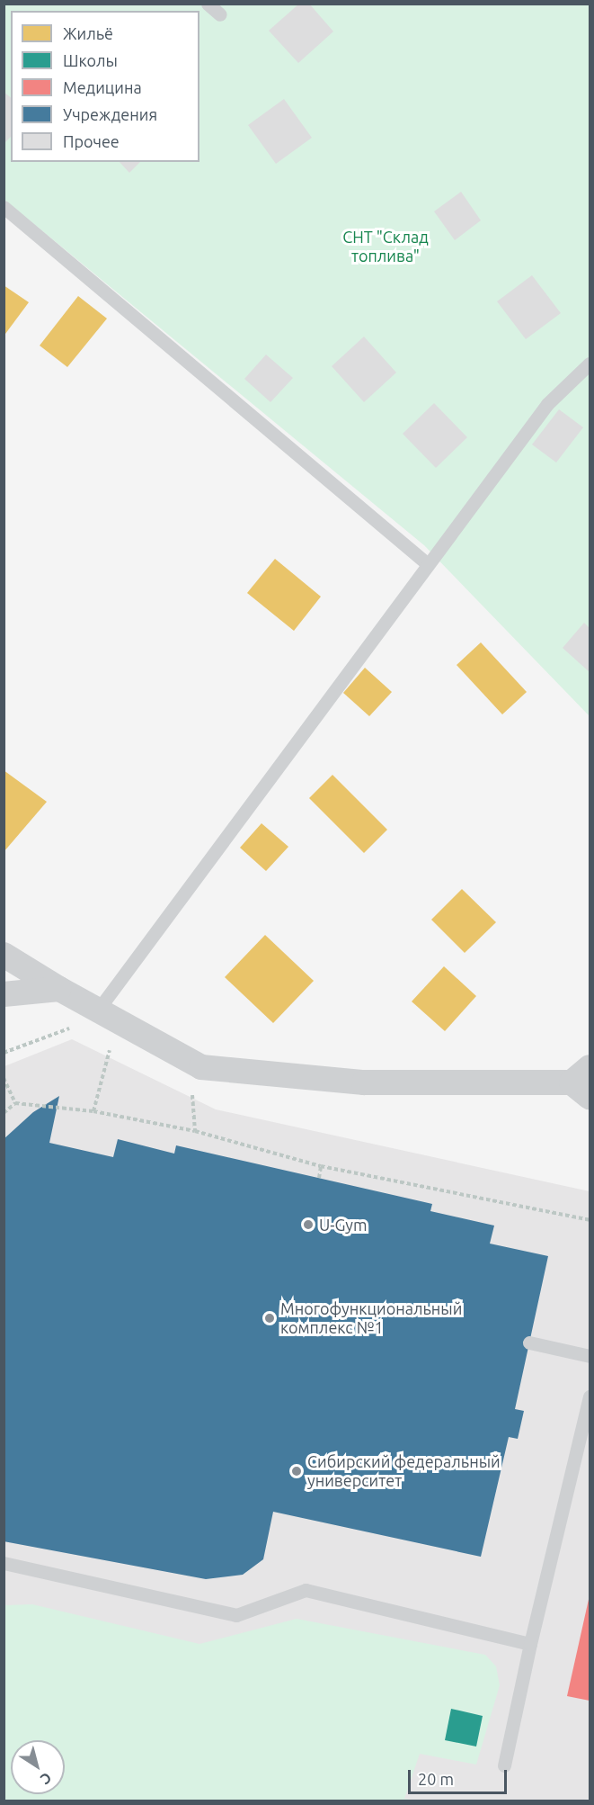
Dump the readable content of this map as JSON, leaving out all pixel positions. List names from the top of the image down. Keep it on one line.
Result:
{"parks":["СНТ \"Склад топлива\""],"places":["U-Gym","Многофункциональный комплекс №1","Сибирский федеральный университет"],"legend":["Жильё","Школы","Медицина","Учреждения","Прочее"],"scale_bar":"20 m","north":"bottom right"}
